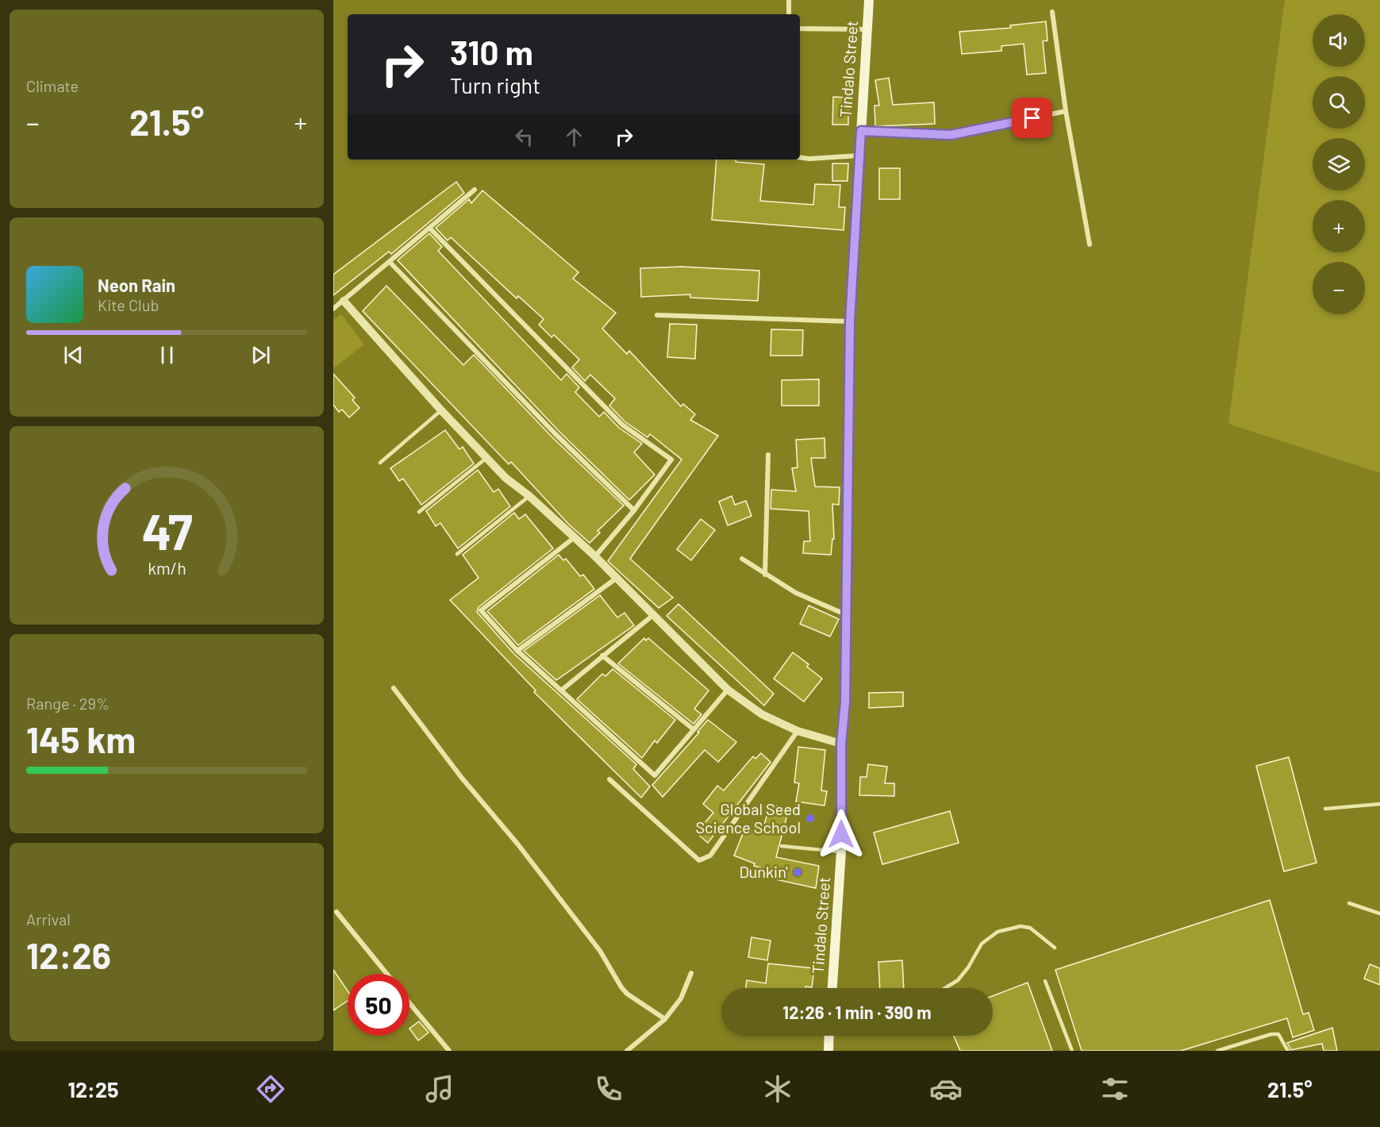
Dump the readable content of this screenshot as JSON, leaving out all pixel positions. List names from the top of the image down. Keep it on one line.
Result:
{"streets":{"main road":["Tindalo Street"]},"places":["Global Seed Science School","Dunkin'"],"page":{"tile":["Climate",["Range · 29%","145 km"],["Arrival","12:26"]],"map_buttons":["+","−"],"turn":["310 m","Turn right"],"heat":["−","21.5°","+"],"song":["Neon Rain","Kite Club"],"limit":"50","trip":"12:26 · 1 min · 390 m","tabs":["12:25","21.5°"],"gauge":["47","km/h"]}}
